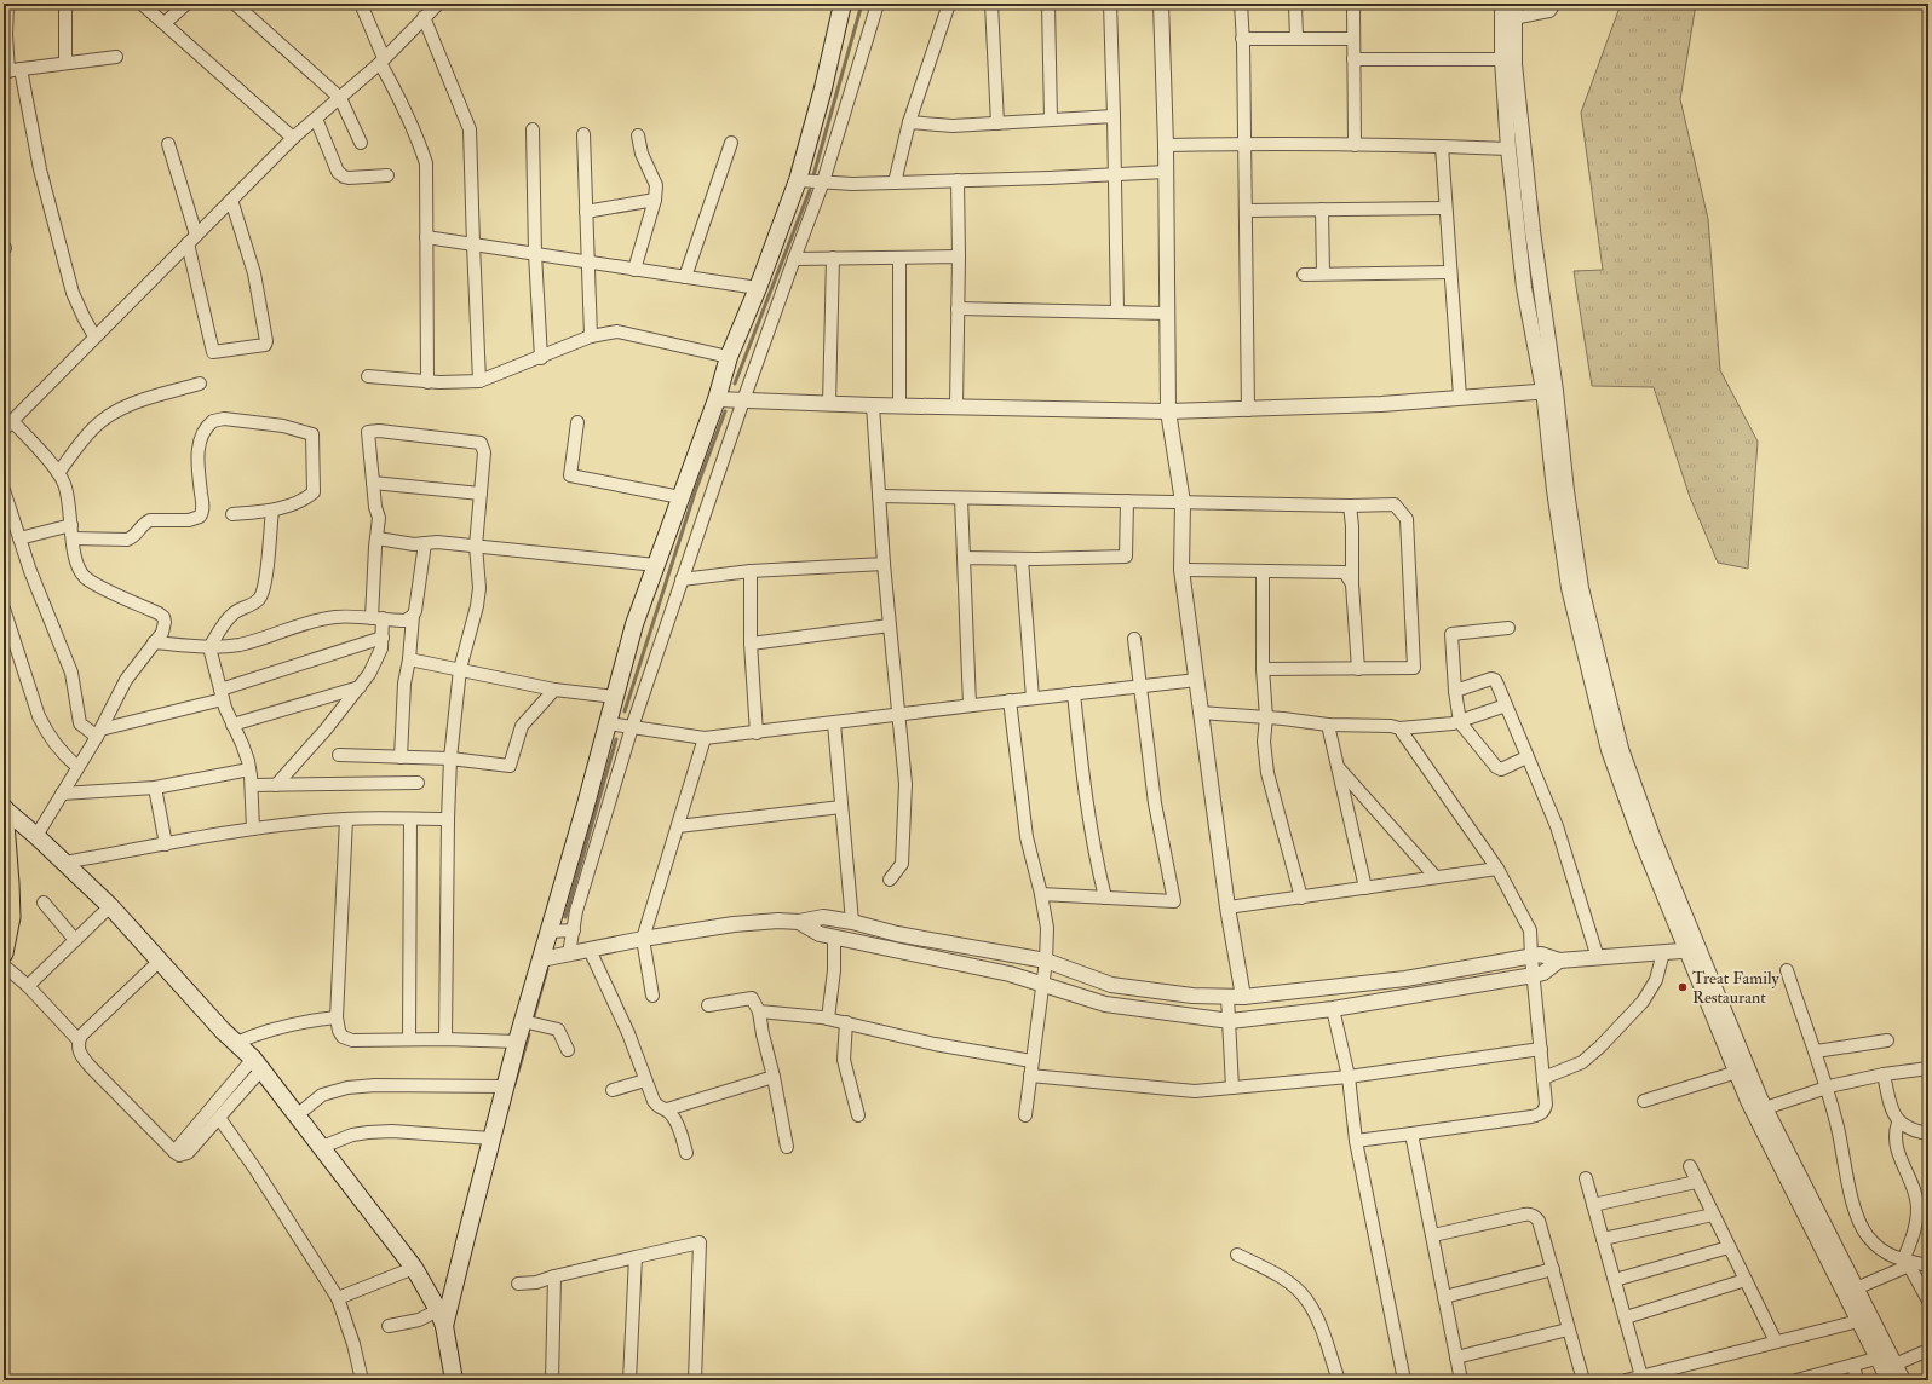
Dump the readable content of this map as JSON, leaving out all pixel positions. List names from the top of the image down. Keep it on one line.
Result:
{"places":["Treat Family Restaurant"]}
